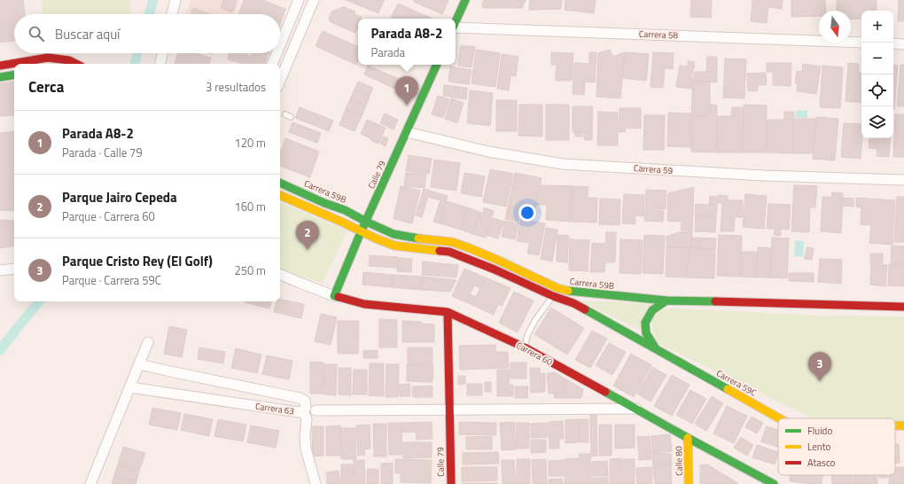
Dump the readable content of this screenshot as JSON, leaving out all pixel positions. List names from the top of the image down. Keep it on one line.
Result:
{"streets":{"street":["Carrera 58","Carrera 59","Calle 79","Carrera 59B","Carrera 60","Carrera 59C","Carrera 63","Calle 80"]},"crossings":[["Carrera 59","Calle 79"],["Calle 79","Carrera 59B"],["Calle 79","Carrera 60"],["Carrera 60","Calle 80"]],"legend":["Fluido","Lento","Atasco"],"north":"bottom","page":{"map_buttons":["+","−"],"search":"Buscar aquí","popup":["Parada A8-2","Parada"],"heading":["Cerca","3 resultados"],"pins":["1","2","3"],"list":[{"mark":"1","name":"Parada A8-2","note":"Parada · Calle 79","value":"120 m"},{"mark":"2","name":"Parque Jairo Cepeda","note":"Parque · Carrera 60","value":"160 m"},{"mark":"3","name":"Parque Cristo Rey (El Golf)","note":"Parque · Carrera 59C","value":"250 m"}]}}
